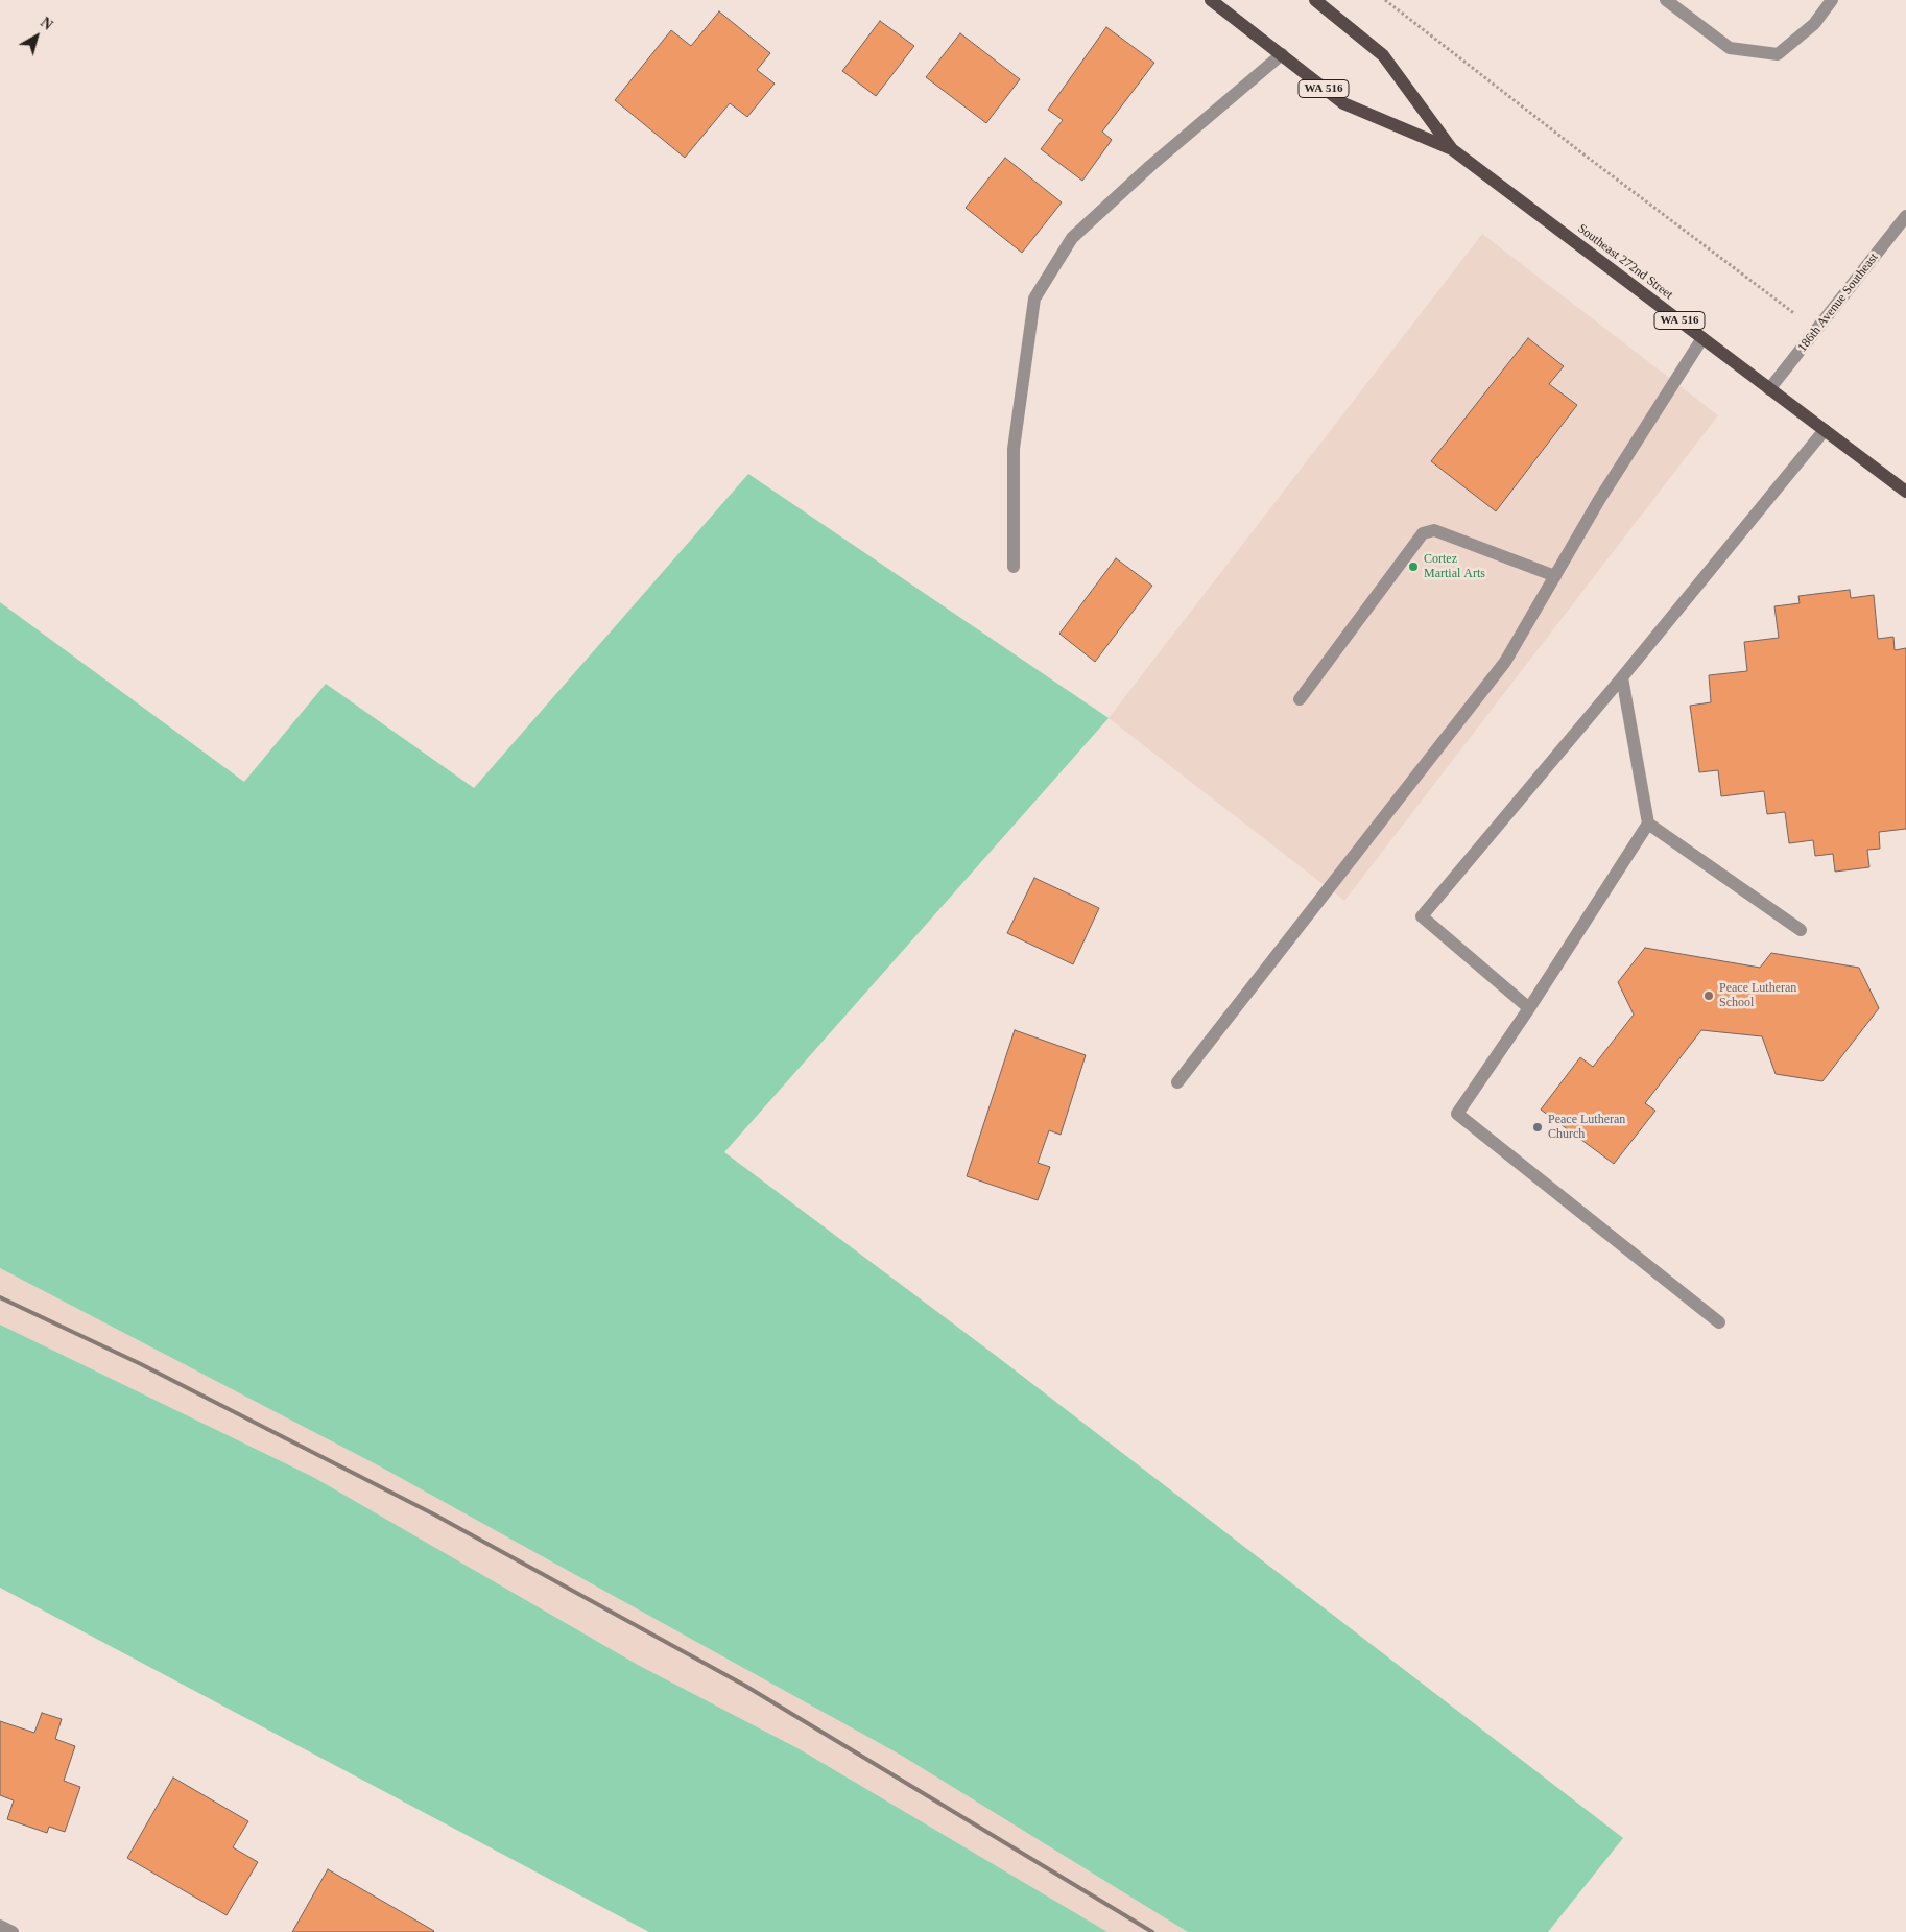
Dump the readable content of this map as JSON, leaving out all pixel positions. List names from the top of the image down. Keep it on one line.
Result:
{"streets":{"main road":["WA 516","Southeast 272nd Street"],"street":["186th Avenue Southeast"]},"crossings":[["Southeast 272nd Street","186th Avenue Southeast"]],"places":["Cortez Martial Arts","Peace Lutheran School","Peace Lutheran Church"],"north":"top right"}
